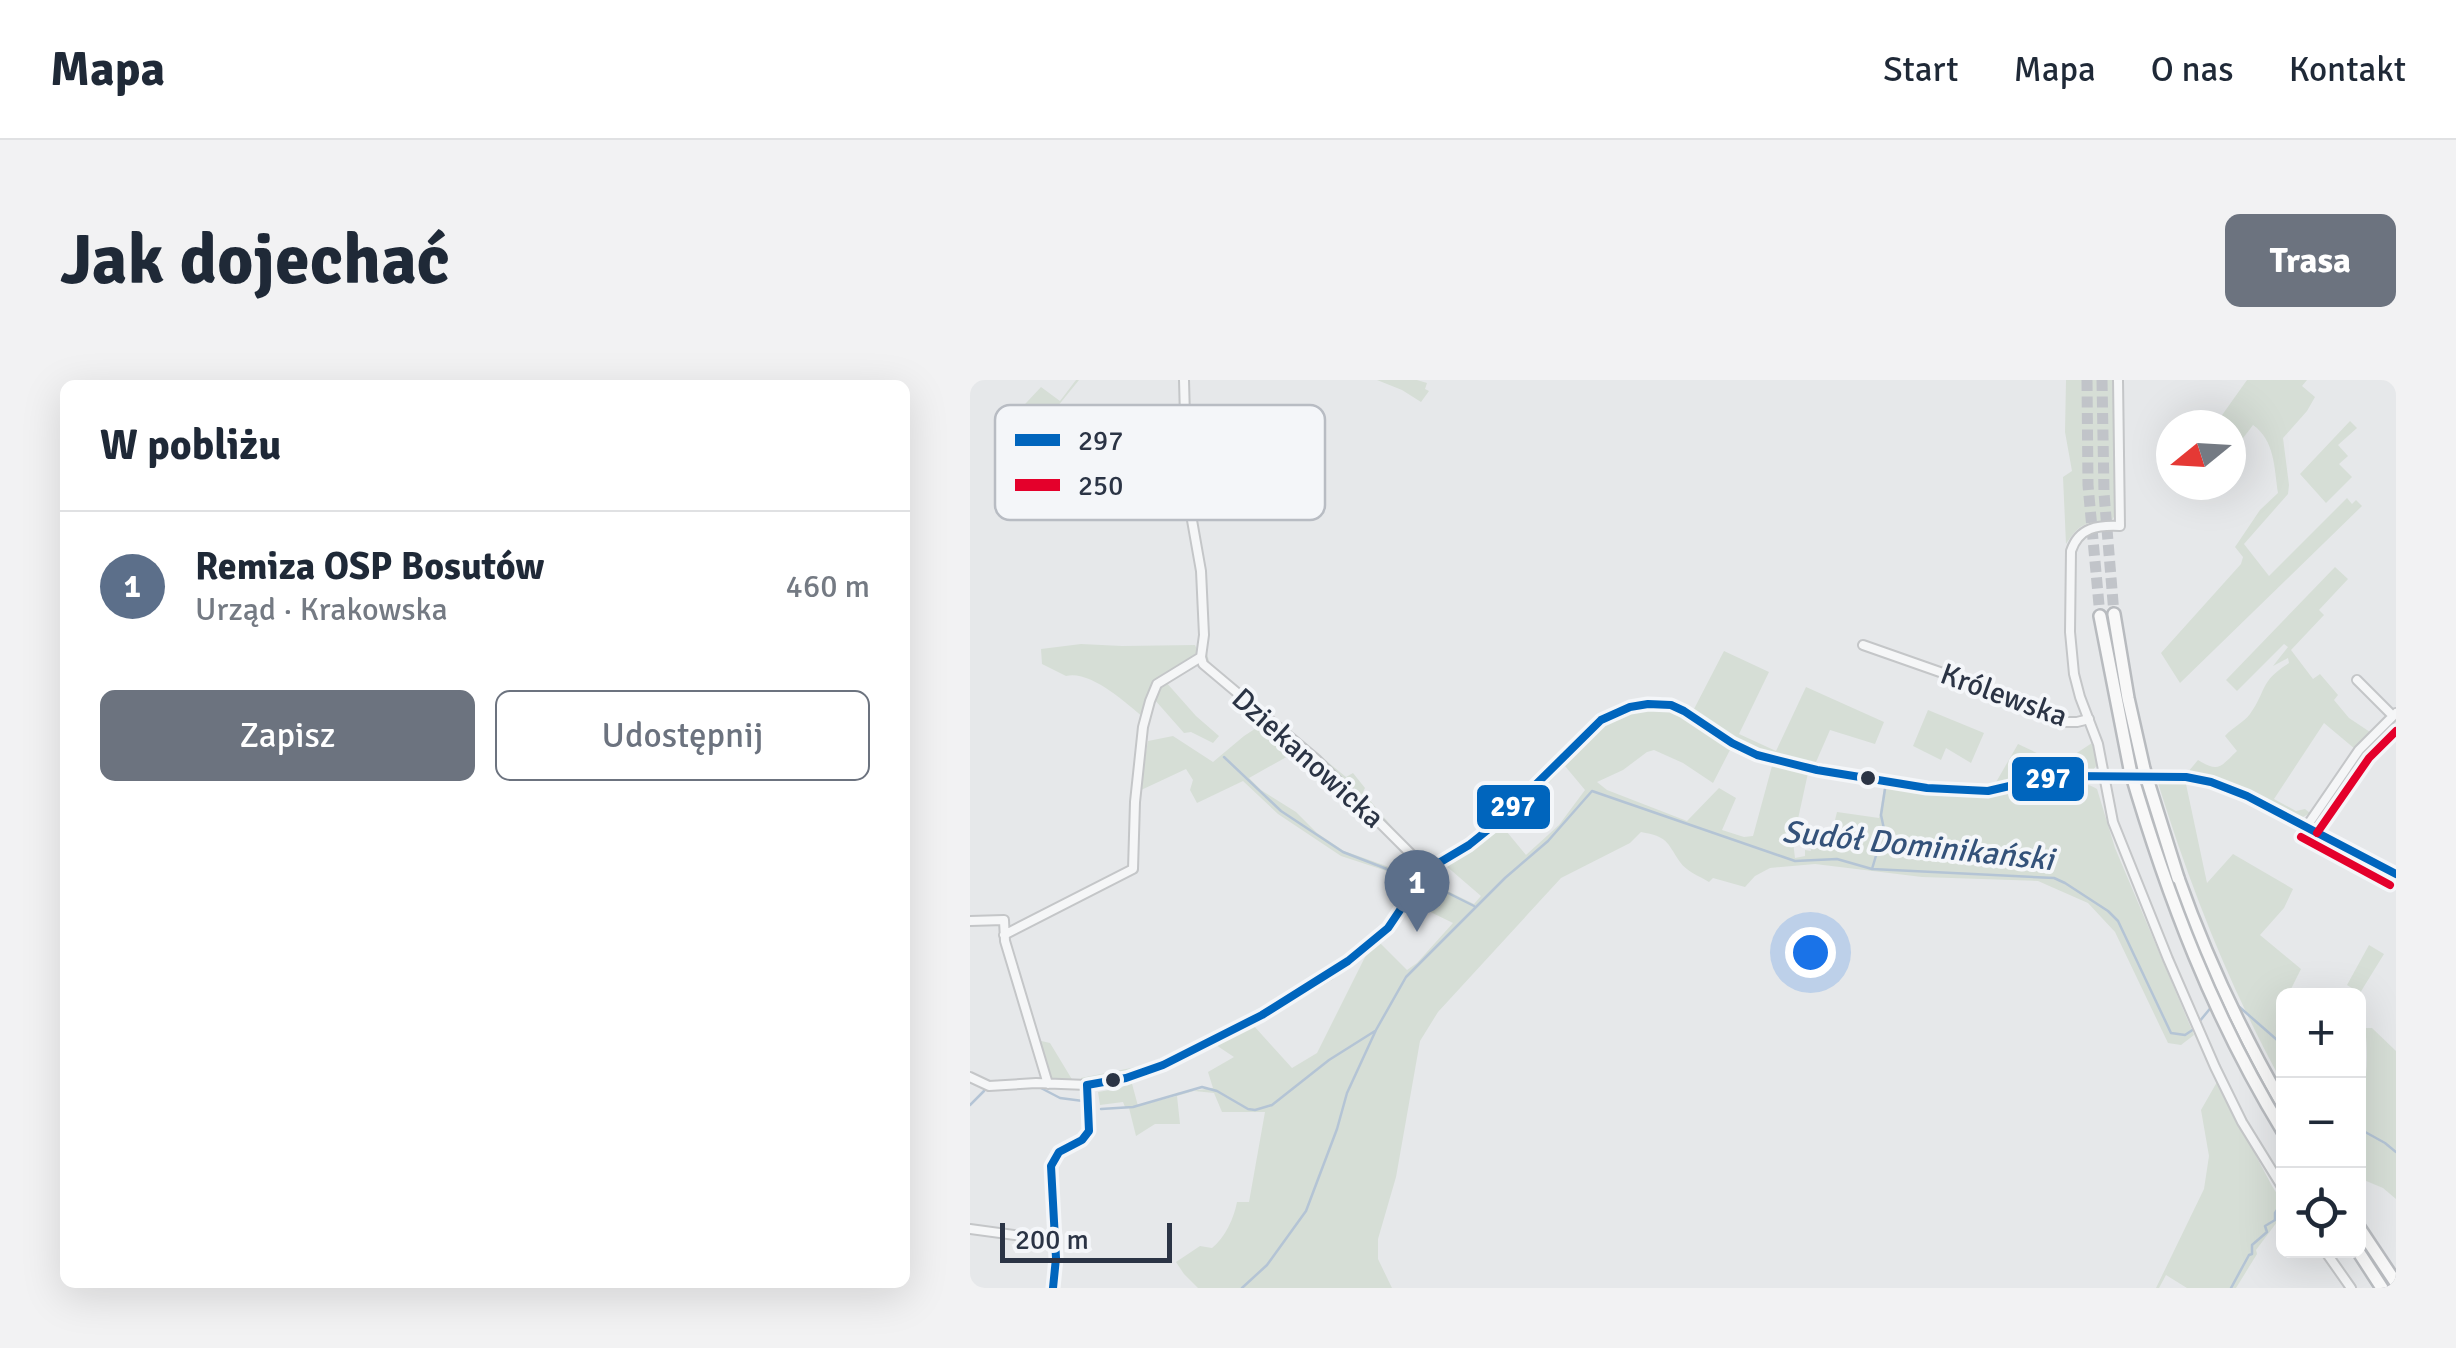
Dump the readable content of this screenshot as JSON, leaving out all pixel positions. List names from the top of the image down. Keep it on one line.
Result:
{"streets":{"street":["Królewska","Dziekanowicka"]},"water":["Sudół Dominikański"],"lines":["transit line 297","transit line 250"],"legend":["297","250"],"scale_bar":"200 m","north":"left","page":{"header":"Mapa","nav":["Start","Mapa","O nas","Kontakt"],"buttons":["Trasa",["Zapisz","Udostępnij"]],"title":"Jak dojechać","heading":"W pobliżu","list":[{"mark":"1","name":"Remiza OSP Bosutów","note":"Urząd · Krakowska","value":"460 m"}],"pins":"1","map_buttons":["+","−"],"scale":"200 m"}}
